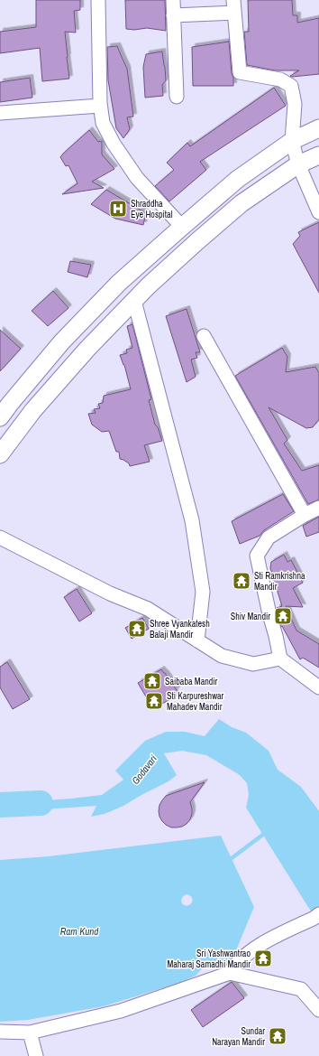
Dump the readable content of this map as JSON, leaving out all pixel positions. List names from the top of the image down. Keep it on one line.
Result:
{"water":["Godavari","Ram Kund"],"places":{"hospital":["Shraddha Eye Hospital"],"temple":["Sti Ramkrishna Mandir","Shiv Mandir","Shree Vyankatesh Balaji Mandir","Saibaba Mandir","Sti Karpureshwar Mahadev Mandir","Sri Yashwantrao Maharaj Samadhi Mandir","Sundar Narayan Mandir"]}}
